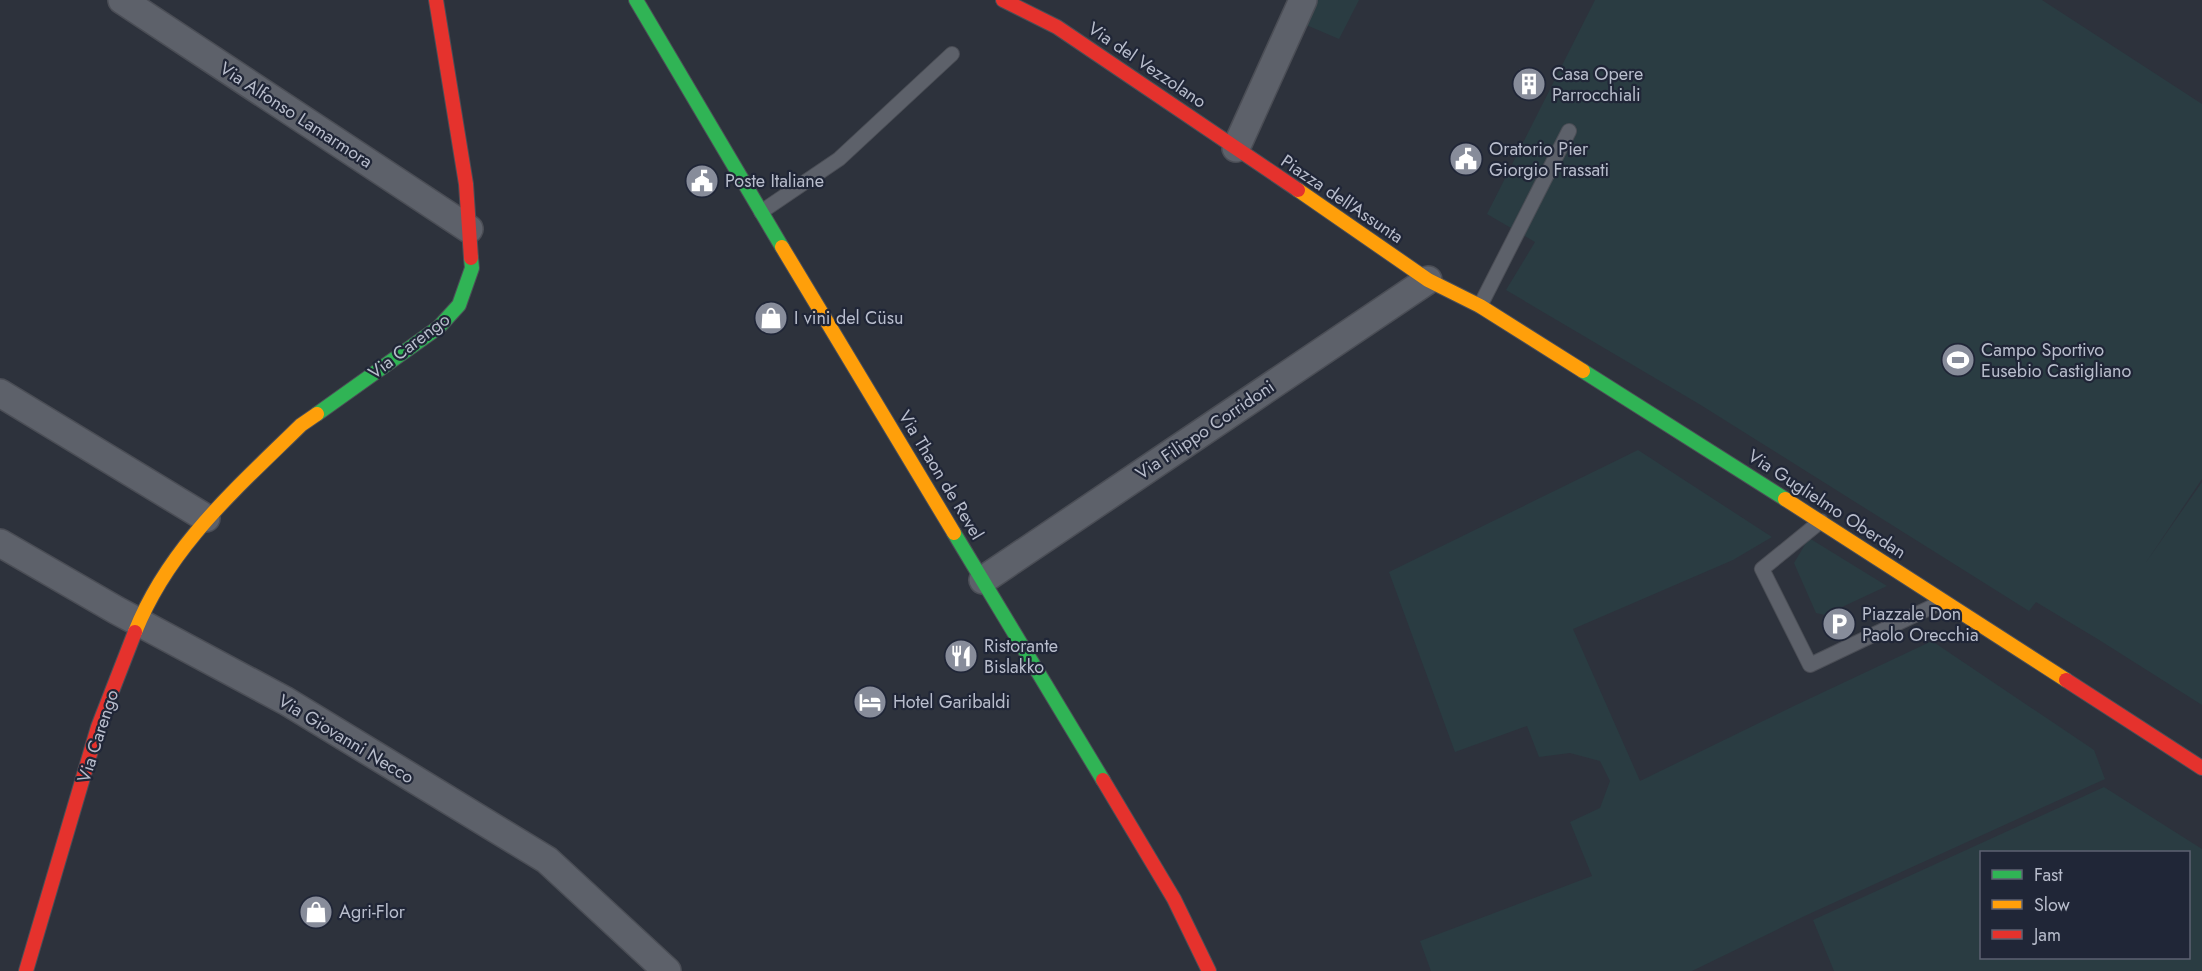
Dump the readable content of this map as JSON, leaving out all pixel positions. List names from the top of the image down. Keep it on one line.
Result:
{"streets":{"street":["Via del Vezzolano","Via Alfonso Lamarmora","Piazza dell'Assunta","Via Carengo","Via Filippo Corridoni","Via Thaon de Revel","Via Guglielmo Oberdan","Via Giovanni Necco"]},"crossings":[["Via del Vezzolano","Piazza dell'Assunta"],["Via Alfonso Lamarmora","Via Carengo"],["Piazza dell'Assunta","Via Filippo Corridoni"],["Piazza dell'Assunta","Via Guglielmo Oberdan"],["Via Carengo","Via Giovanni Necco"],["Via Filippo Corridoni","Via Thaon de Revel"],["Via Filippo Corridoni","Via Guglielmo Oberdan"]],"places":{"building":["Casa Opere Parrocchiali"],"public building":["Oratorio Pier Giorgio Frassati","Poste Italiane"],"shop":["I vini del Cüsu","Agri-Flor"],"sports":["Campo Sportivo Eusebio Castigliano"],"parking":["Piazzale Don Paolo Orecchia"],"restaurant":["Ristorante Bislakko"],"hotel":["Hotel Garibaldi"]},"legend":["Fast","Slow","Jam"]}
